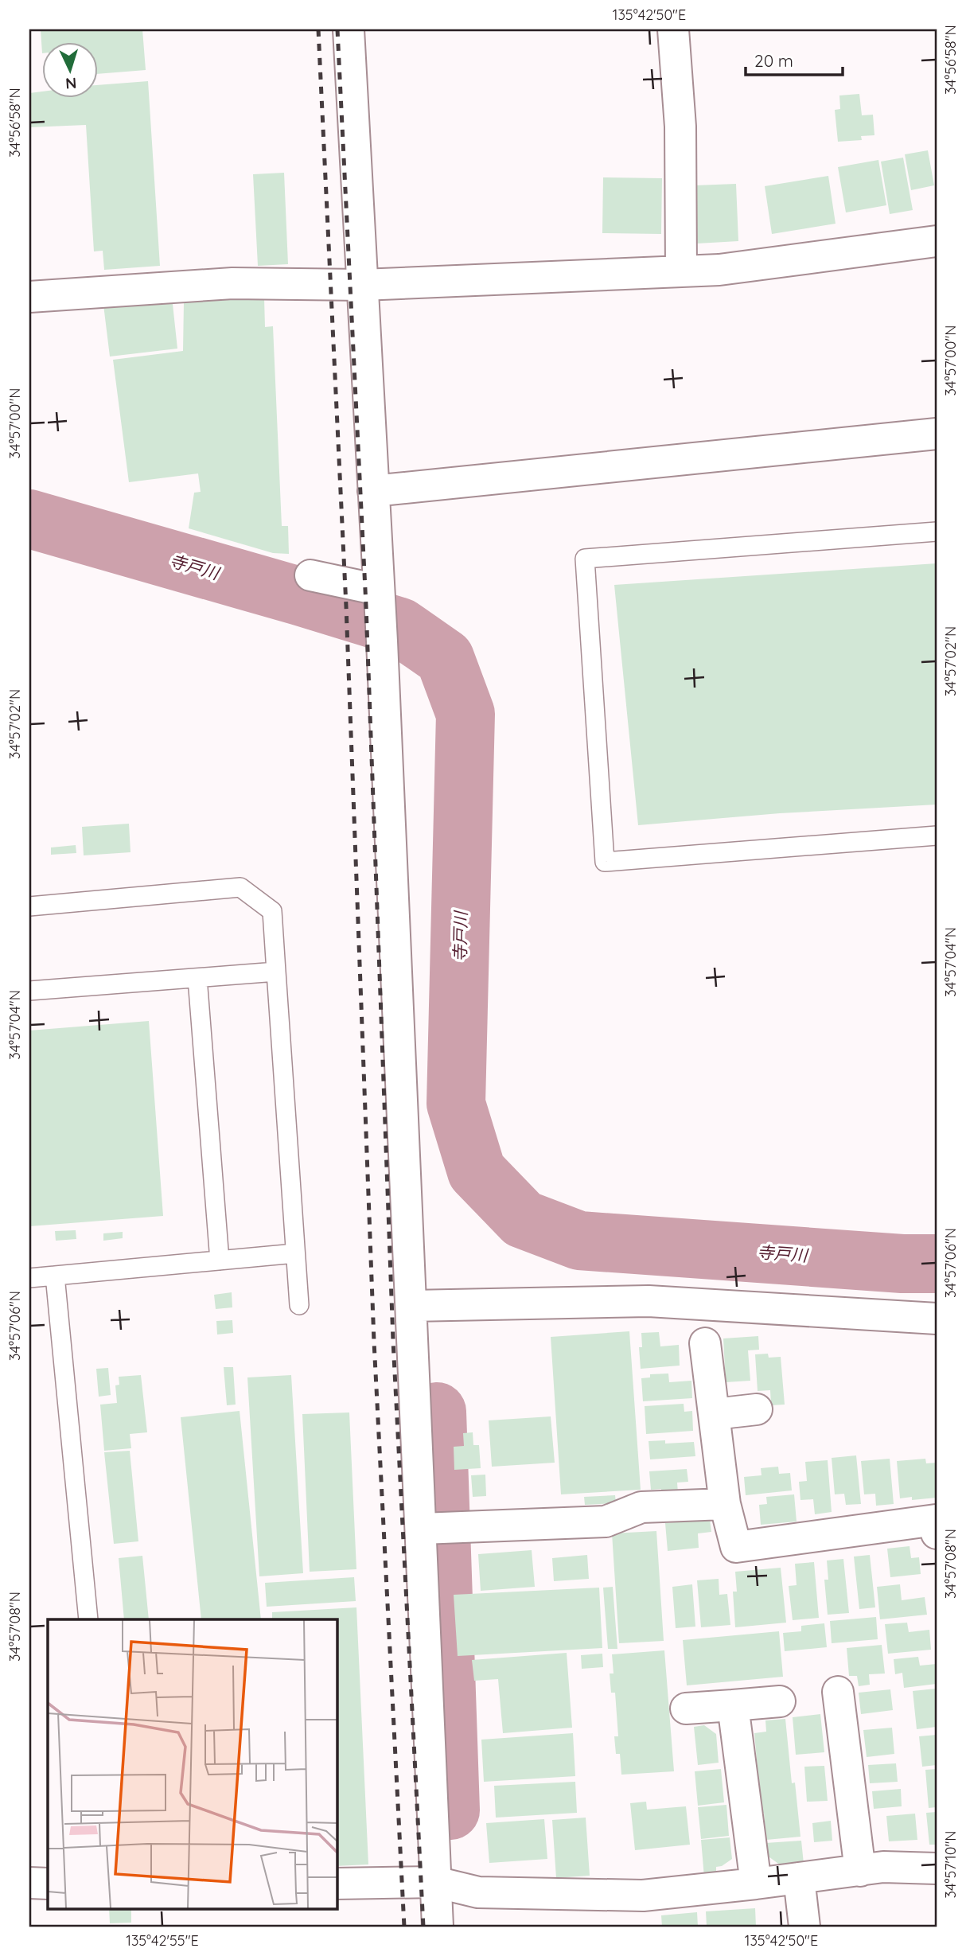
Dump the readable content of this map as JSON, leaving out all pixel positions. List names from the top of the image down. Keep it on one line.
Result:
{"water":["寺戸川"],"scale_bar":"20 m","north":"bottom","coordinates":["135°42'50\"E","34°56'58\"N","34°57'00\"N","34°57'02\"N","34°57'04\"N","34°57'06\"N","34°57'08\"N","34°57'10\"N","135°42'55\"E"]}
